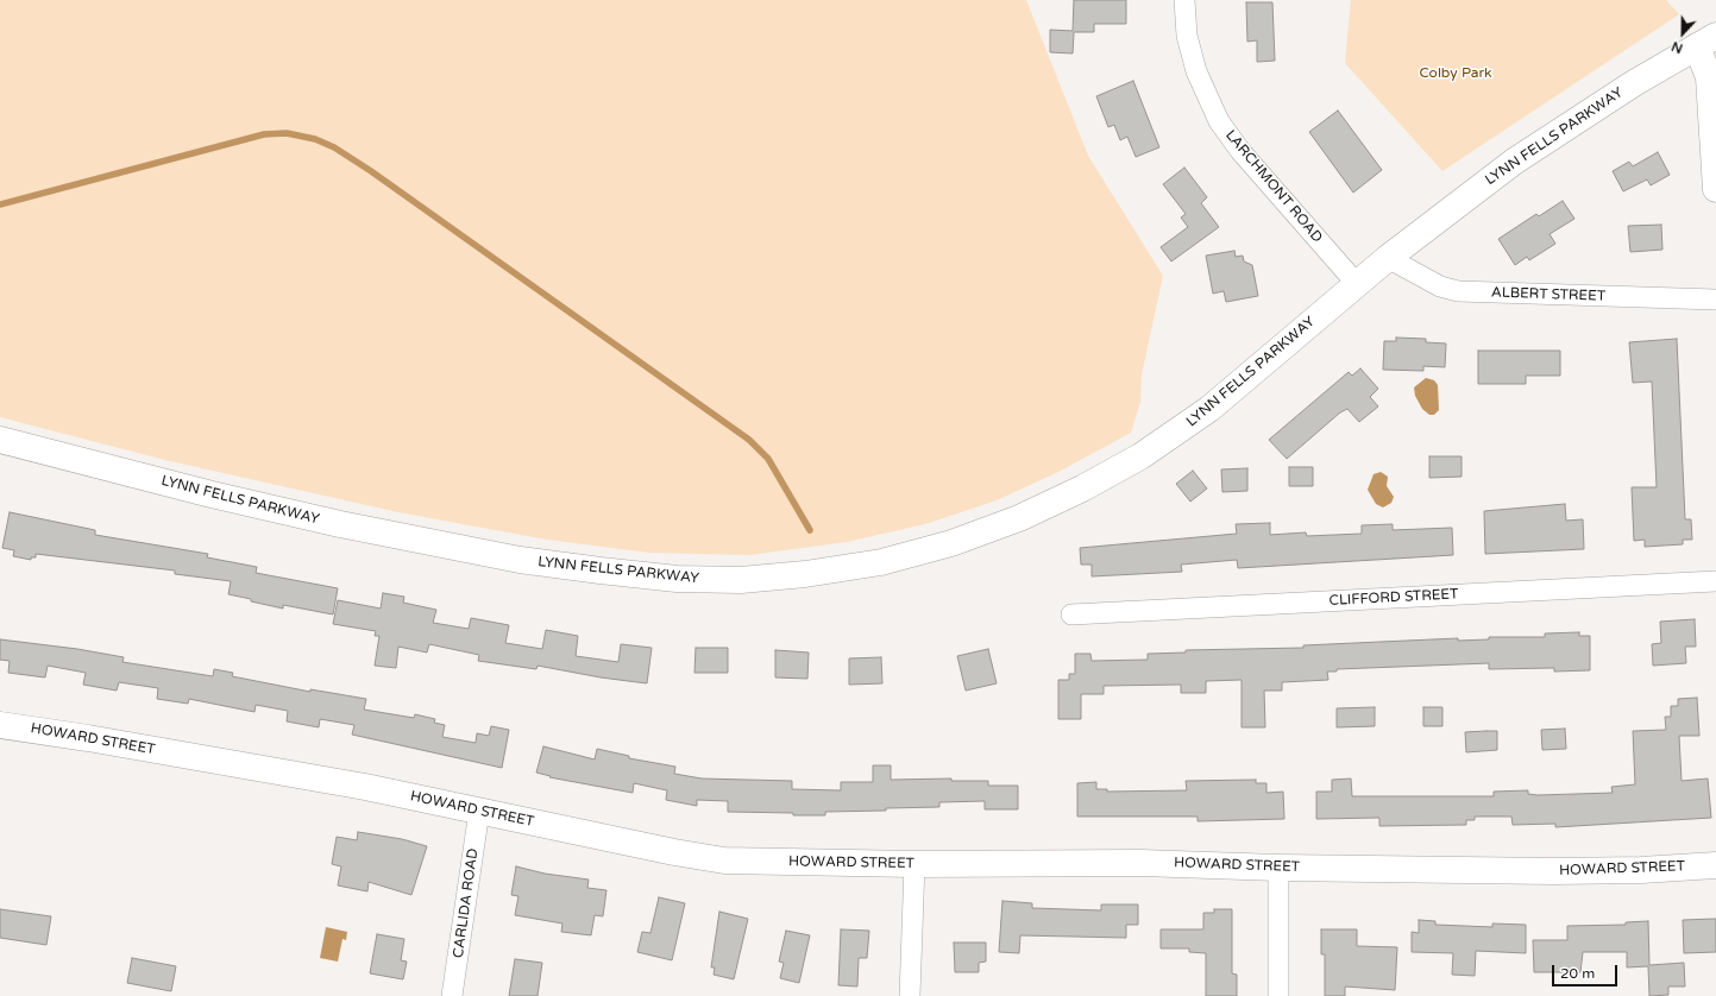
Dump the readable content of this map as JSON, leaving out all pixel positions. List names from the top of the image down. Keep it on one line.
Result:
{"streets":{"street":["LYNN FELLS PARKWAY","LARCHMONT ROAD","ALBERT STREET","CLIFFORD STREET","HOWARD STREET","CARLIDA ROAD"]},"crossings":[["LYNN FELLS PARKWAY","LARCHMONT ROAD"],["LYNN FELLS PARKWAY","ALBERT STREET"],["HOWARD STREET","CARLIDA ROAD"]],"parks":["Colby Park"],"scale_bar":"20 m","north":"bottom"}
